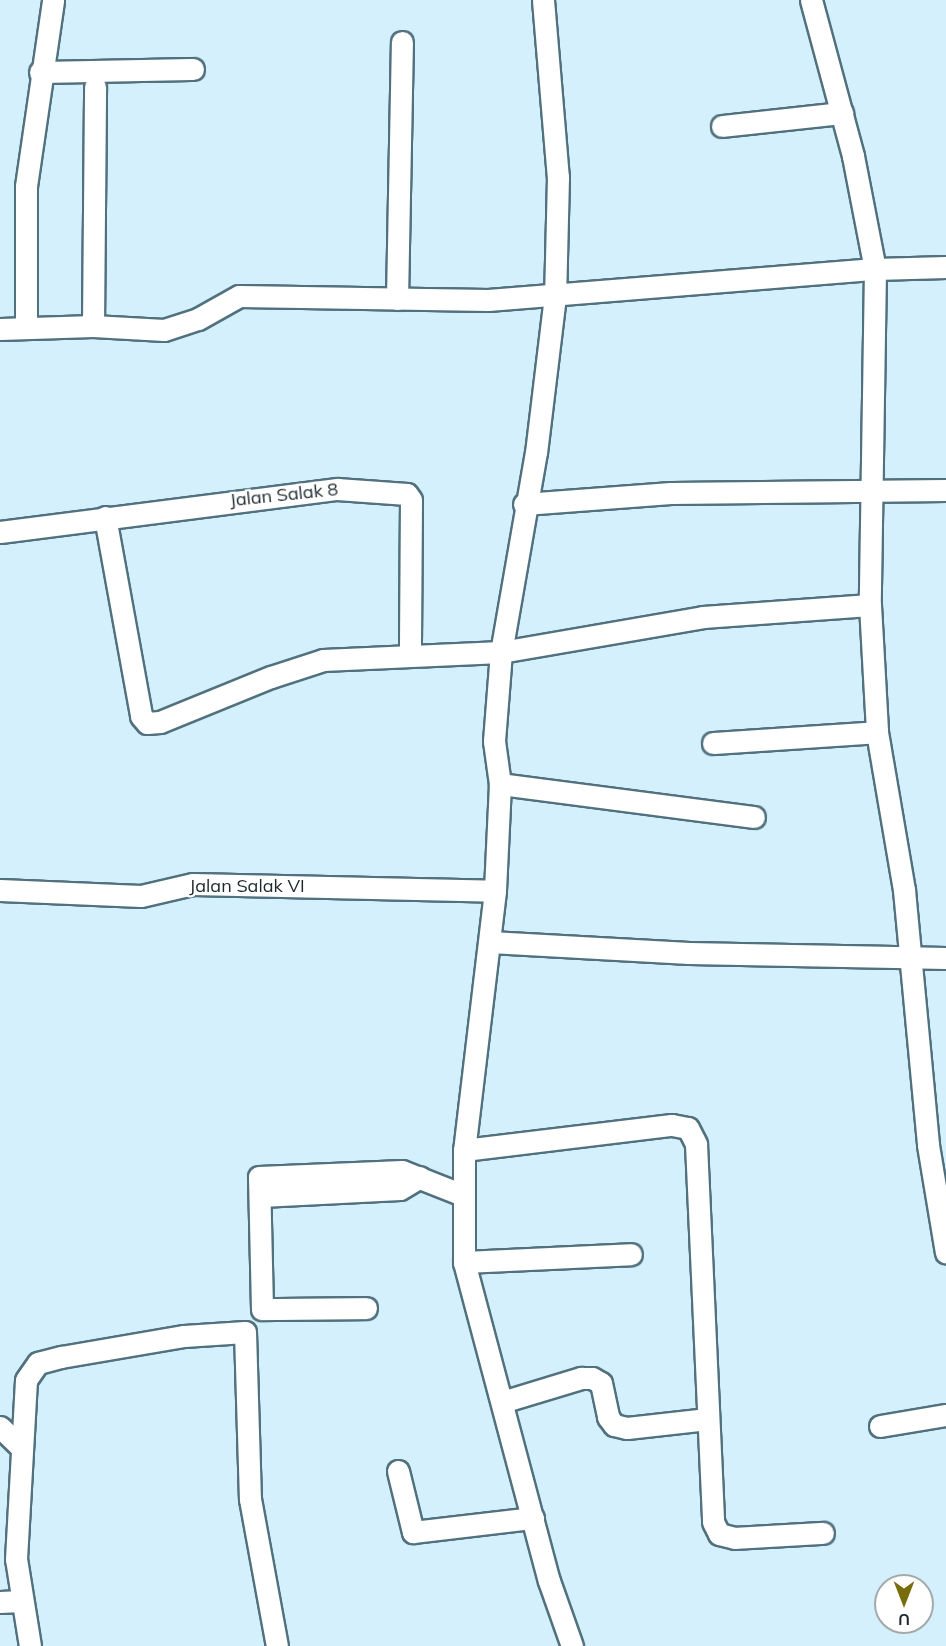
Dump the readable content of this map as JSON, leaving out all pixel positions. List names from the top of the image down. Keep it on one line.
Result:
{"streets":{"street":["Jalan Salak 8","Jalan Salak VI"]},"north":"bottom"}
